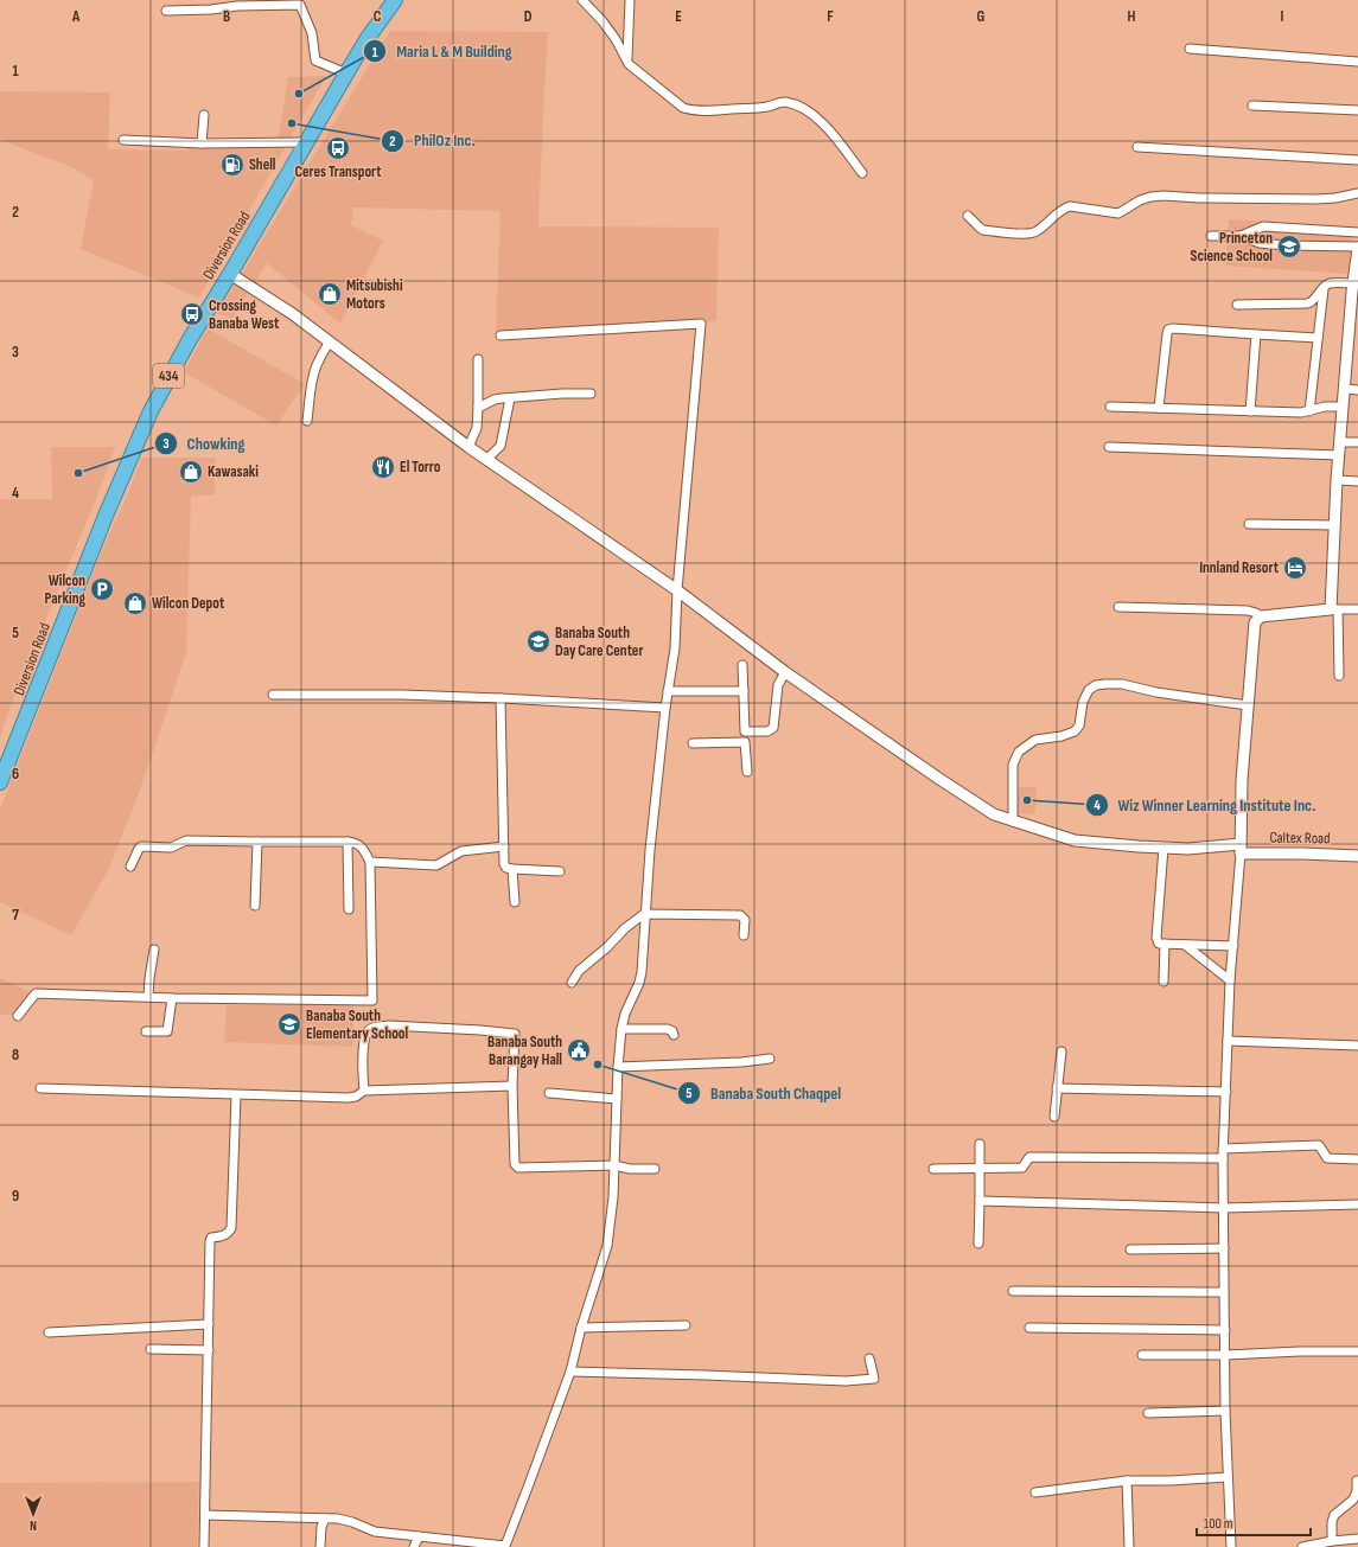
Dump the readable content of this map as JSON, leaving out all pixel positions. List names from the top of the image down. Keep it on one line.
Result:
{"streets":{"highway":["Diversion Road","434"],"street":["Caltex Road"]},"crossings":[["Diversion Road","Caltex Road"]],"places":{"other":["Maria L & M Building","PhilOz Inc.","Chowking","Wiz Winner Learning Institute Inc.","Banaba South Chaqpel"],"bus stop":["Ceres Transport","Crossing Banaba West"],"fuel station":["Shell"],"school or university":["Princeton Science School","Banaba South Day Care Center","Banaba South Elementary School"],"shop":["Mitsubishi Motors","Kawasaki","Wilcon Depot"],"restaurant":["El Torro"],"hotel":["Innland Resort"],"parking":["Wilcon Parking"],"public building":["Banaba South Barangay Hall"]},"scale_bar":"100 m","north":"bottom","grid":{"columns":["A","B","C","D","E","F","G","H","I"],"rows":["1","2","3","4","5","6","7","8","9"]}}
